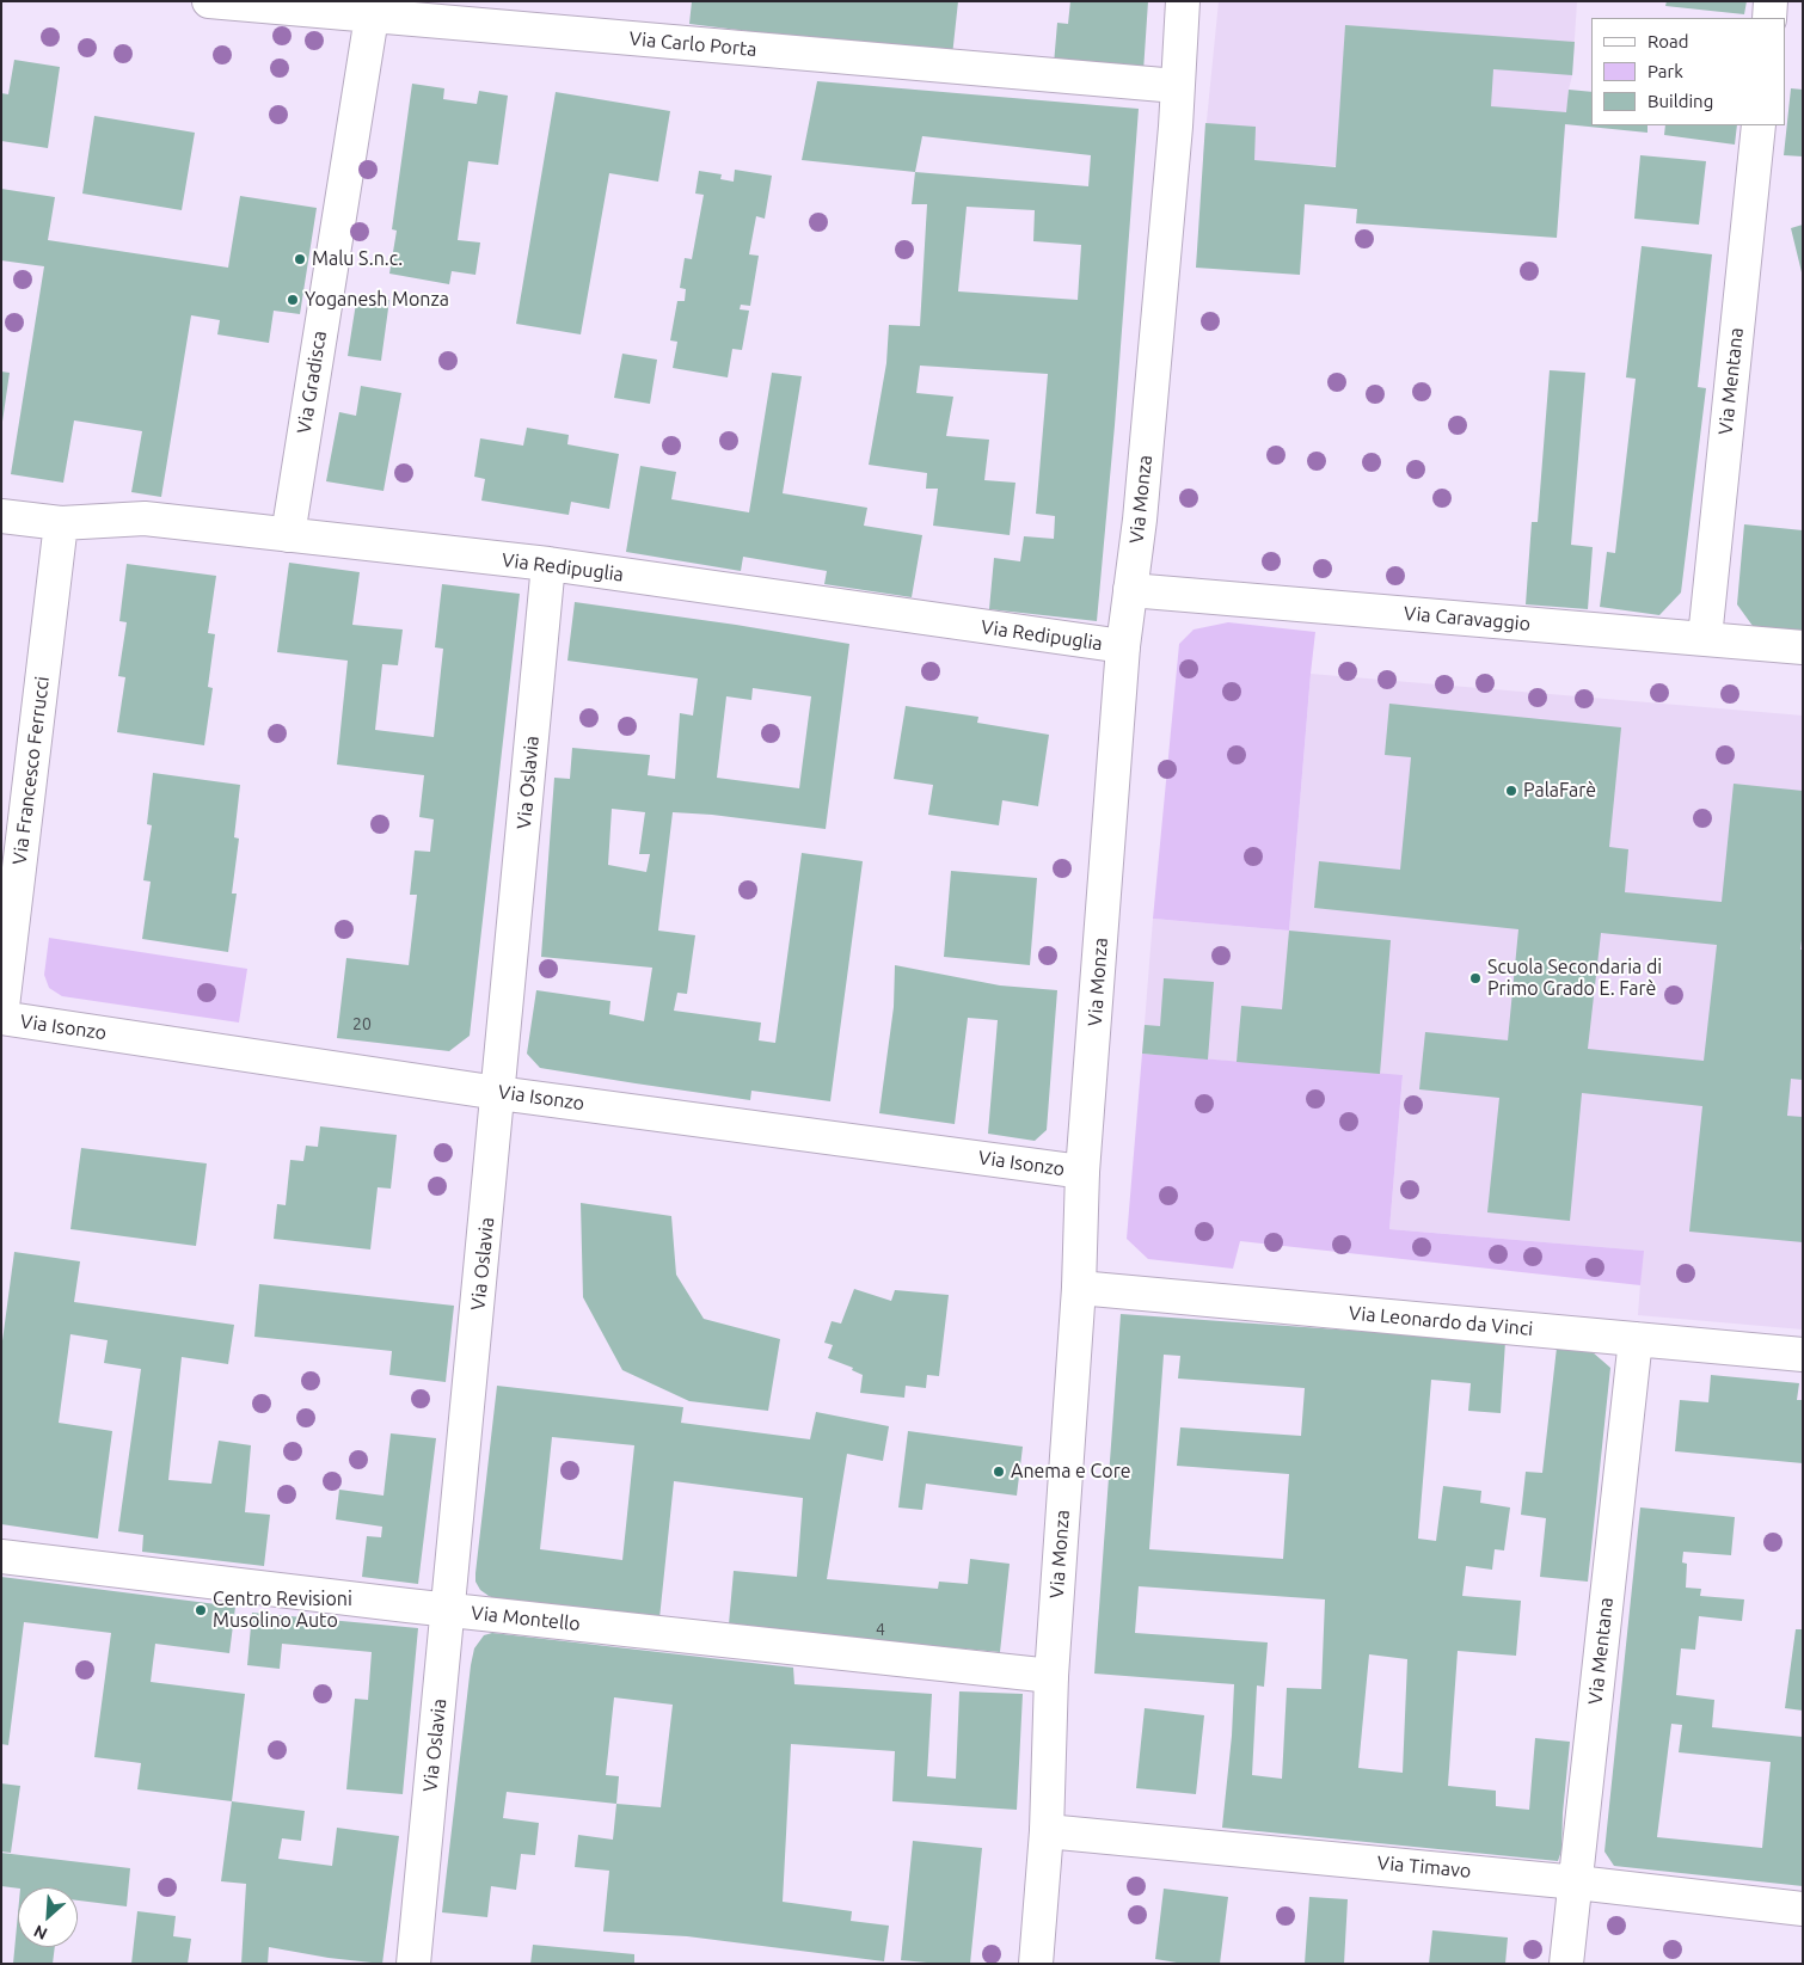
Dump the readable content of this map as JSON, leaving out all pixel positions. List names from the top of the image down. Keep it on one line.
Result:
{"streets":{"street":["Via Carlo Porta","Via Mentana","Via Gradisca","Via Monza","Via Redipuglia","Via Caravaggio","Via Francesco Ferrucci","Via Oslavia","Via Isonzo","Via Leonardo da Vinci","Via Montello","Via Timavo"]},"crossings":[["Via Carlo Porta","Via Gradisca"],["Via Carlo Porta","Via Monza"],["Via Mentana","Via Caravaggio"],["Via Mentana","Via Leonardo da Vinci"],["Via Mentana","Via Timavo"],["Via Gradisca","Via Redipuglia"],["Via Monza","Via Redipuglia"],["Via Monza","Via Caravaggio"],["Via Monza","Via Isonzo"],["Via Monza","Via Leonardo da Vinci"],["Via Monza","Via Montello"],["Via Monza","Via Timavo"],["Via Redipuglia","Via Francesco Ferrucci"],["Via Redipuglia","Via Oslavia"],["Via Francesco Ferrucci","Via Isonzo"],["Via Oslavia","Via Isonzo"],["Via Oslavia","Via Montello"]],"places":["Malu S.n.c.","Yoganesh Monza","PalaFarè","Scuola Secondaria di Primo Grado E. Farè","Anema e Core","Centro Revisioni Musolino Auto"],"house_numbers":["20","4"],"legend":["Road","Park","Building"],"north":"bottom left"}
